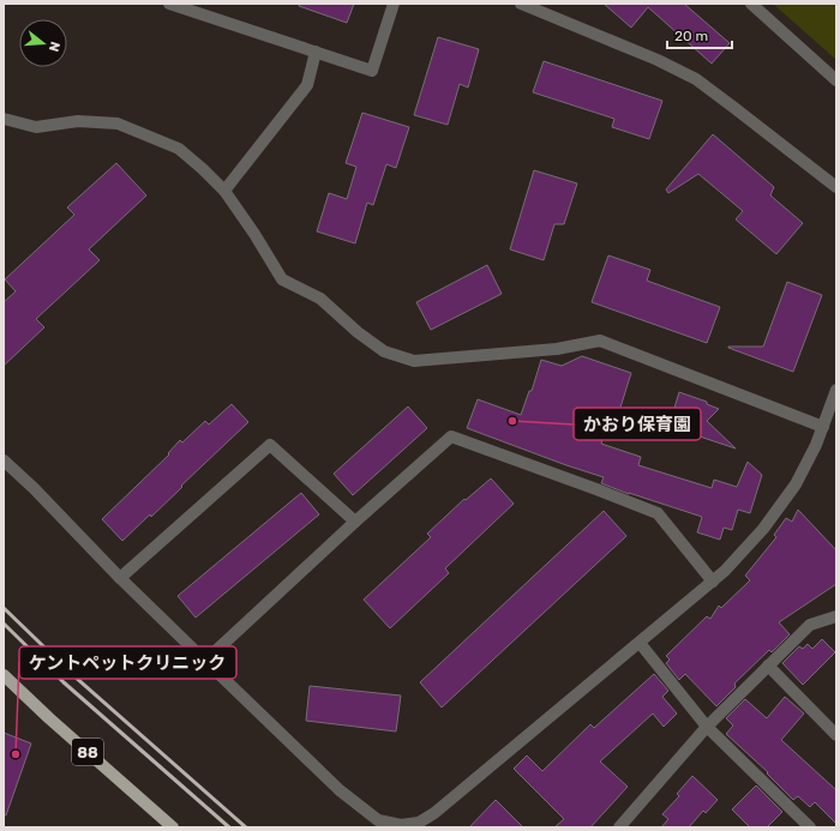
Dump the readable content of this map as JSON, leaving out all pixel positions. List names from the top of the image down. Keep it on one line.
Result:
{"streets":{"main road":["88"]},"places":["かおり保育園","ケントペットクリニック"],"scale_bar":"20 m","north":"right"}
